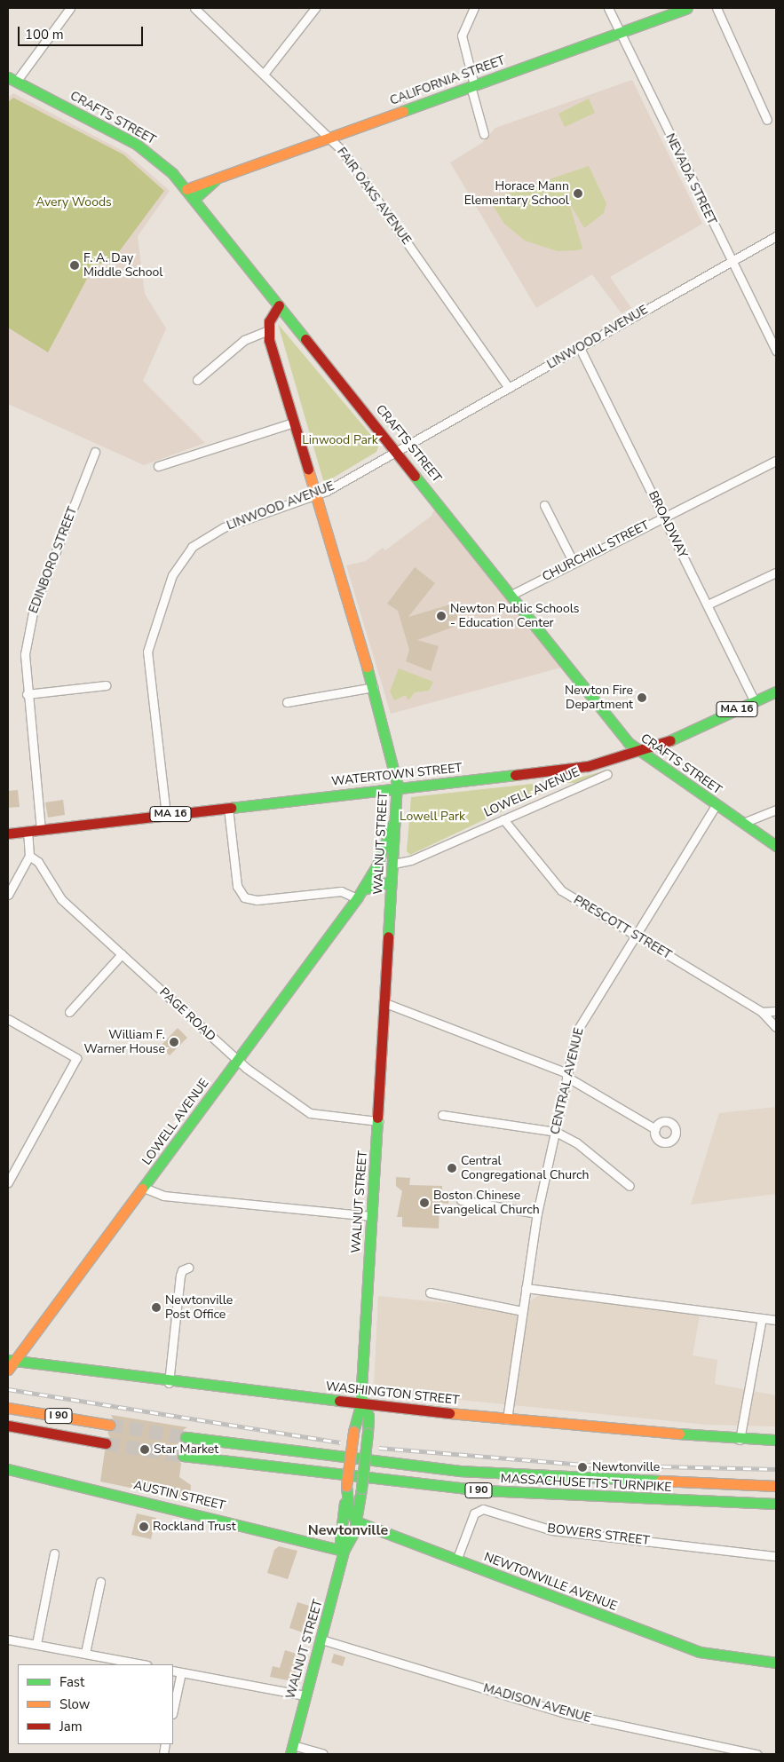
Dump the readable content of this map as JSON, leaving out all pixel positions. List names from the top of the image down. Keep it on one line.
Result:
{"streets":{"main road":["CALIFORNIA STREET","CRAFTS STREET","MA 16","WATERTOWN STREET","LOWELL AVENUE","WALNUT STREET","WASHINGTON STREET","I 90","MASSACHUSETTS TURNPIKE","AUSTIN STREET","NEWTONVILLE AVENUE"],"street":["NEVADA STREET","FAIR OAKS AVENUE","LINWOOD AVENUE","BROADWAY","CHURCHILL STREET","EDINBORO STREET","PRESCOTT STREET","PAGE ROAD","CENTRAL AVENUE","BOWERS STREET","MADISON AVENUE"]},"crossings":[["CALIFORNIA STREET","CRAFTS STREET"],["CALIFORNIA STREET","NEVADA STREET"],["CALIFORNIA STREET","FAIR OAKS AVENUE"],["CRAFTS STREET","LINWOOD AVENUE"],["CRAFTS STREET","CHURCHILL STREET"],["CRAFTS STREET","WATERTOWN STREET"],["CRAFTS STREET","CENTRAL AVENUE"],["NEVADA STREET","LINWOOD AVENUE"],["FAIR OAKS AVENUE","LINWOOD AVENUE"],["LINWOOD AVENUE","BROADWAY"],["LINWOOD AVENUE","WATERTOWN STREET"],["LINWOOD AVENUE","WALNUT STREET"],["BROADWAY","CHURCHILL STREET"],["BROADWAY","WATERTOWN STREET"],["EDINBORO STREET","WATERTOWN STREET"],["WATERTOWN STREET","WALNUT STREET"],["LOWELL AVENUE","WALNUT STREET"],["LOWELL AVENUE","PRESCOTT STREET"],["LOWELL AVENUE","PAGE ROAD"],["LOWELL AVENUE","WASHINGTON STREET"],["WALNUT STREET","PAGE ROAD"],["WALNUT STREET","WASHINGTON STREET"],["WALNUT STREET","AUSTIN STREET"],["WALNUT STREET","NEWTONVILLE AVENUE"],["WALNUT STREET","MADISON AVENUE"],["PRESCOTT STREET","CENTRAL AVENUE"],["CENTRAL AVENUE","WASHINGTON STREET"],["BOWERS STREET","NEWTONVILLE AVENUE"]],"districts":["Newtonville"],"parks":["Avery Woods","Linwood Park","Lowell Park"],"places":["Horace Mann Elementary School","F. A. Day Middle School","Newton Public Schools - Education Center","Newton Fire Department","William F. Warner House","Central Congregational Church","Boston Chinese Evangelical Church","Newtonville Post Office","Star Market","Newtonville","Rockland Trust"],"legend":["Fast","Slow","Jam"],"scale_bar":"100 m"}
